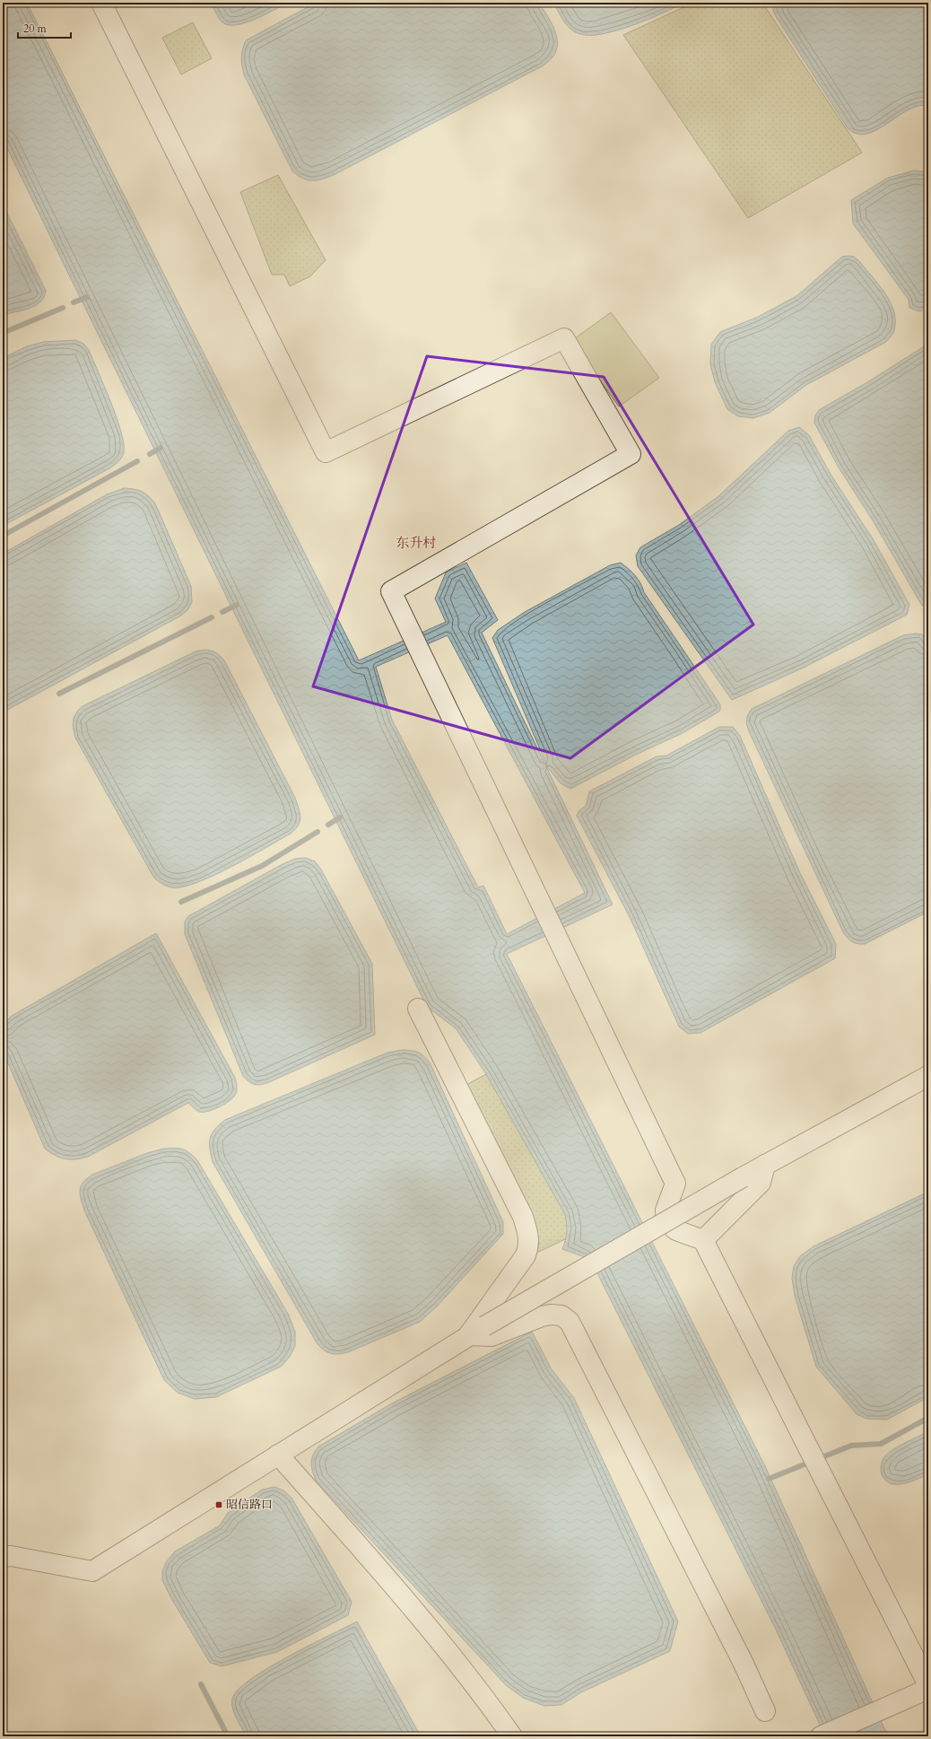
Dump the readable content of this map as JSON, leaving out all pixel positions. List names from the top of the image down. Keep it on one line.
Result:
{"districts":["东升村"],"places":{"transit":["昭信路口"]},"scale_bar":"20 m"}
